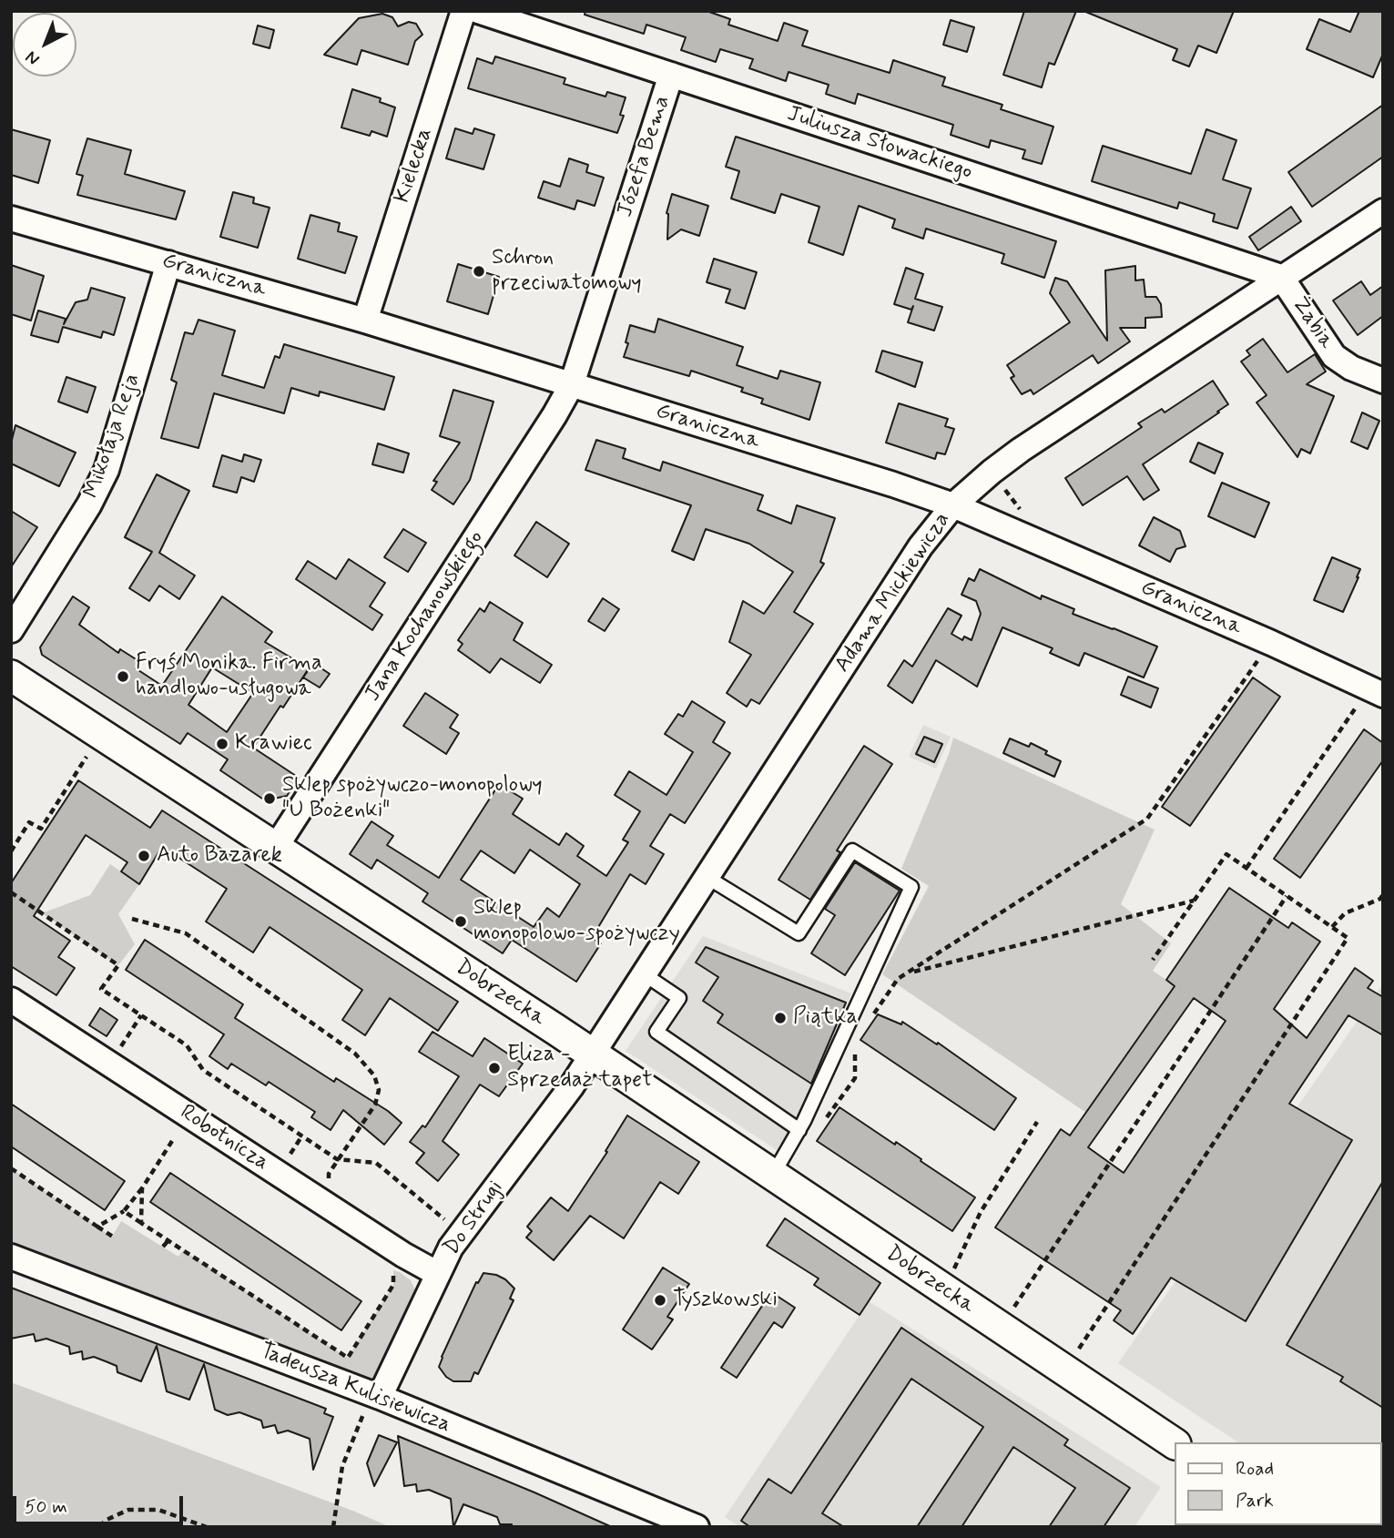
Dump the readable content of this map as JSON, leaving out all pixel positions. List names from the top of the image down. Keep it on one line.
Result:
{"streets":{"street":["Juliusza Słowackiego","Józefa Bema","Kielecka","Graniczna","Żabia","Mikołaja Reja","Adama Mickiewicza","Jana Kochanowskiego","Dobrzecka","Robotnicza","Do Strugi","Tadeusza Kulisiewicza"]},"crossings":[["Juliusza Słowackiego","Józefa Bema"],["Juliusza Słowackiego","Żabia"],["Juliusza Słowackiego","Adama Mickiewicza"],["Józefa Bema","Graniczna"],["Józefa Bema","Jana Kochanowskiego"],["Kielecka","Graniczna"],["Graniczna","Mikołaja Reja"],["Graniczna","Adama Mickiewicza"],["Graniczna","Jana Kochanowskiego"],["Żabia","Adama Mickiewicza"],["Adama Mickiewicza","Dobrzecka"],["Adama Mickiewicza","Do Strugi"],["Jana Kochanowskiego","Dobrzecka"],["Dobrzecka","Do Strugi"],["Robotnicza","Do Strugi"],["Do Strugi","Tadeusza Kulisiewicza"]],"places":["Schron przeciwatomowy","Fryś Monika. Firma handlowo-usługowa","Krawiec","Sklep spożywczo-monopolowy \"U Bożenki\"","Auto Bazarek","Sklep monopolowo-spożywczy","Piątka","Eliza - Sprzedaż tapet","Tyszkowski"],"legend":["Road","Park"],"scale_bar":"50 m","north":"bottom left"}
